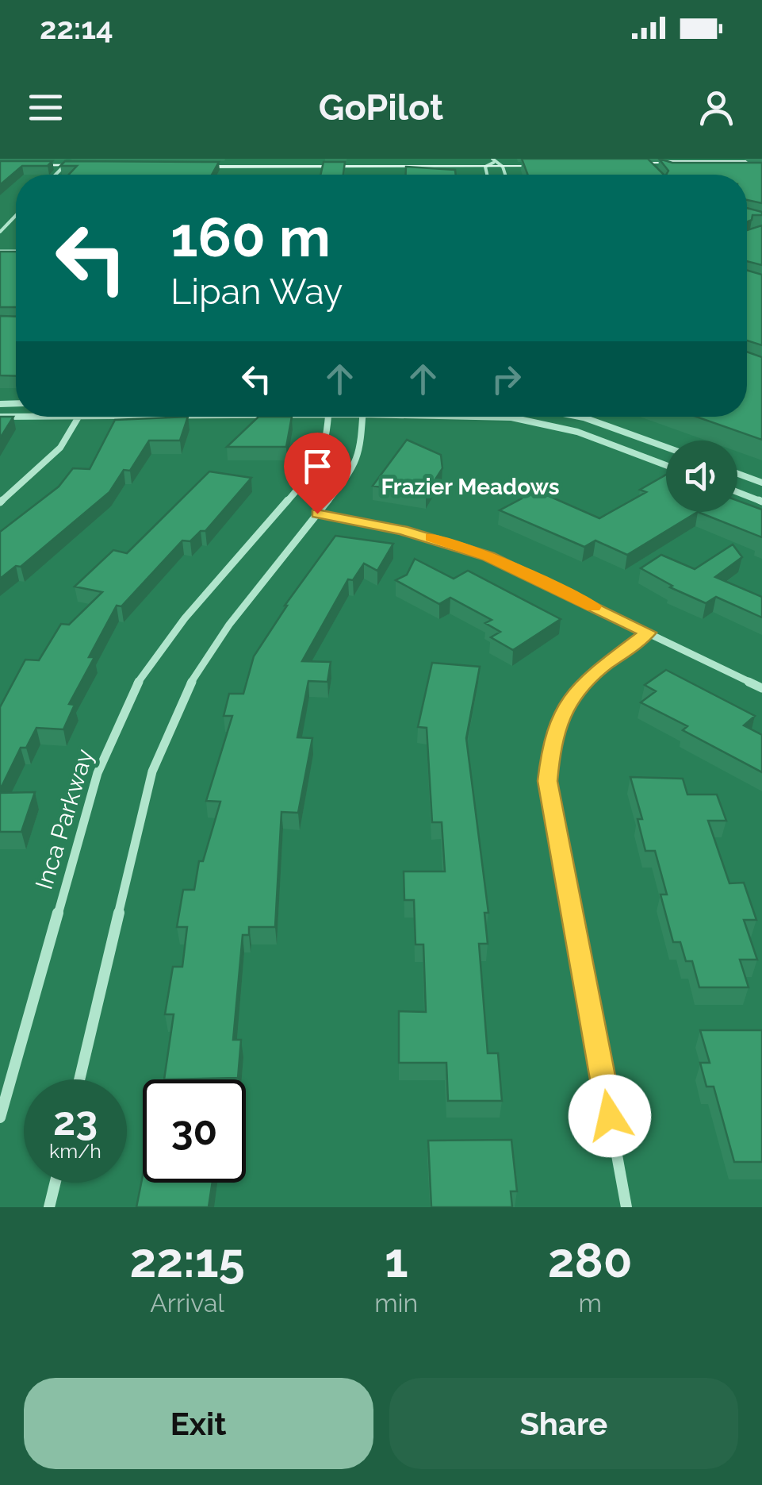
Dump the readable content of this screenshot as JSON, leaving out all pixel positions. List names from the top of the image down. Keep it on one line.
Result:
{"streets":{"street":["Inca Parkway"]},"districts":["Frazier Meadows"],"page":{"status":"22:14","header":"GoPilot","turn":["160 m","Lipan Way"],"speed":"23 km/h","limit":"30","eta":["22:15","Arrival","1","min","280","m"],"buttons":["Exit","Share"]}}
